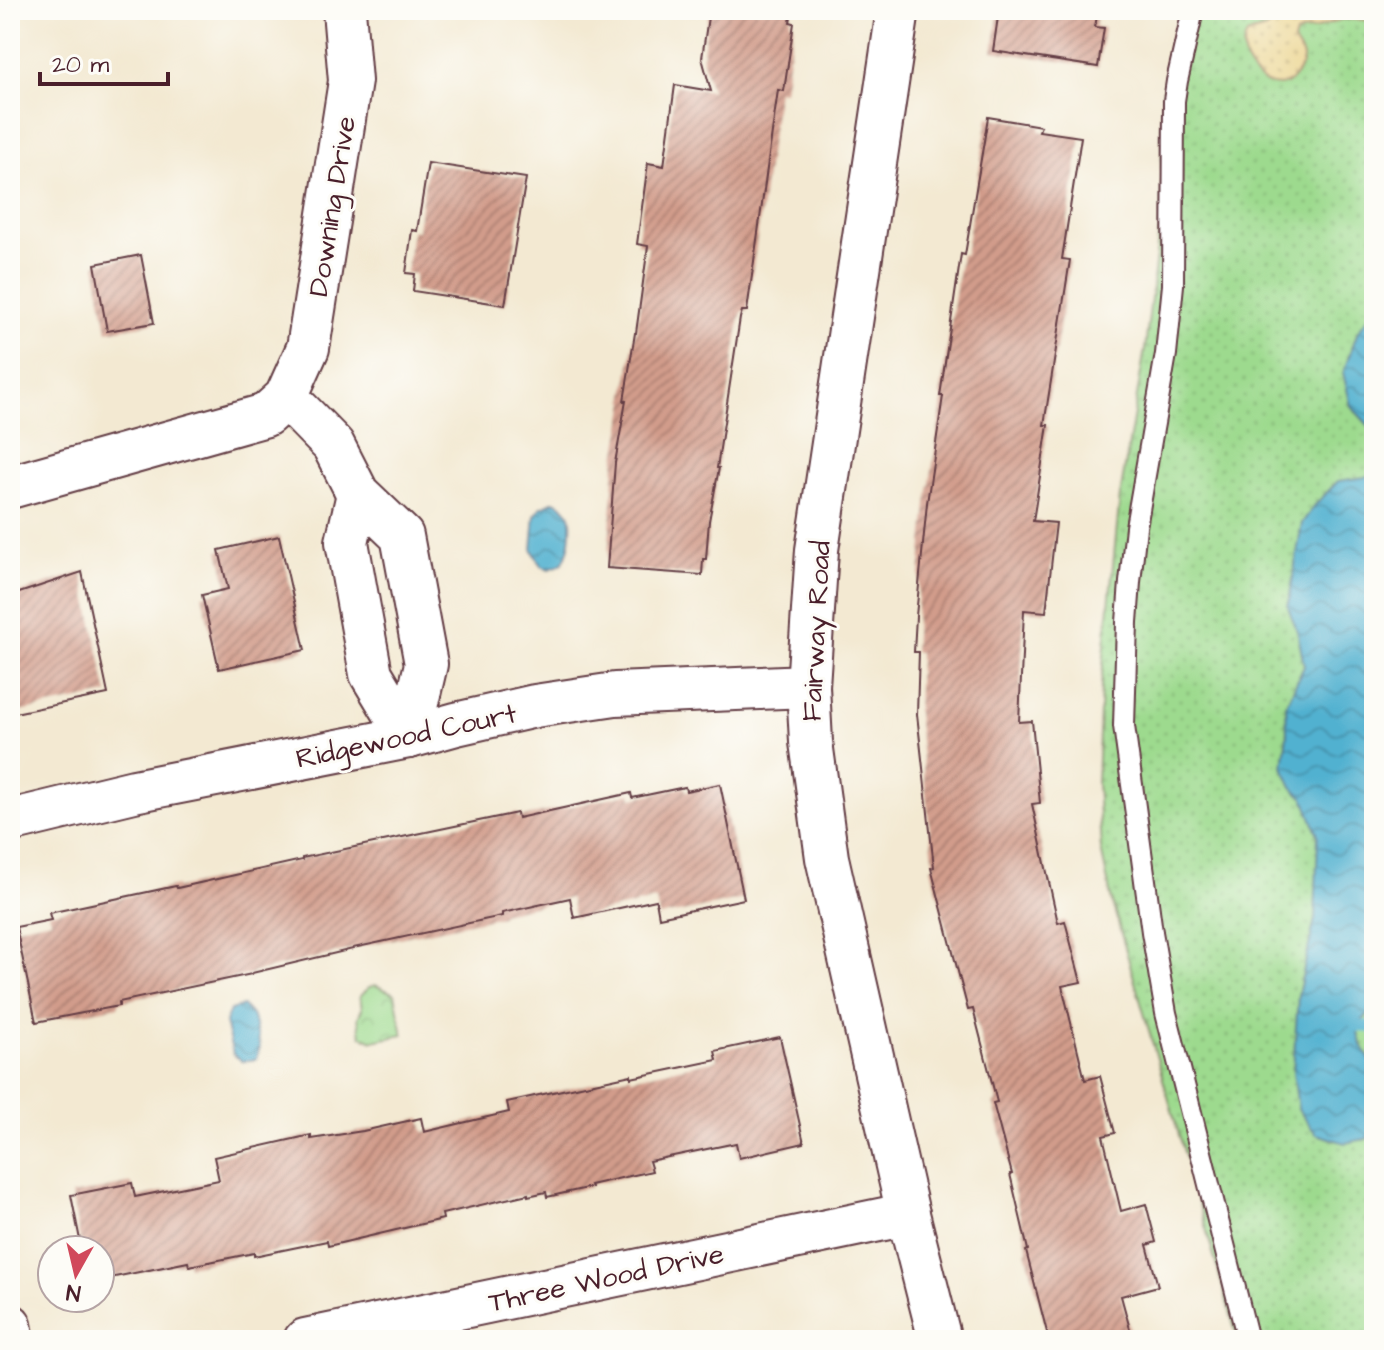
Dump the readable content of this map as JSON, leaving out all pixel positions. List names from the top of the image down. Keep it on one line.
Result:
{"streets":{"street":["Downing Drive","Fairway Road","Ridgewood Court","Three Wood Drive"]},"crossings":[["Fairway Road","Ridgewood Court"],["Fairway Road","Three Wood Drive"]],"scale_bar":"20 m","north":"bottom"}
